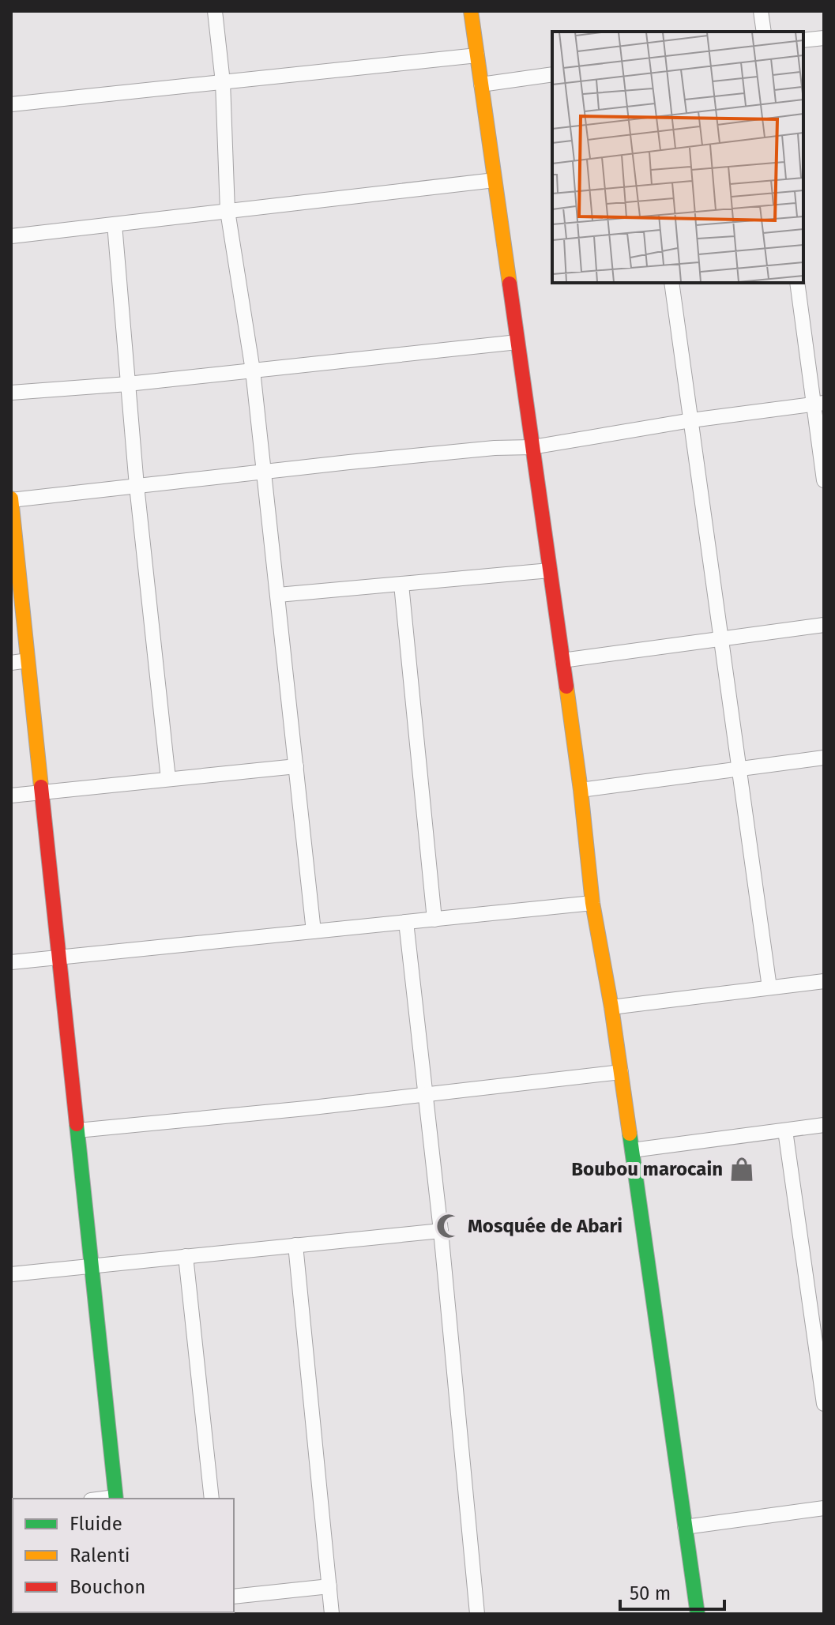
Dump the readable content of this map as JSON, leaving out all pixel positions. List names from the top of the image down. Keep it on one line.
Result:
{"places":{"shop":["Boubou marocain"],"mosque":["Mosquée de Abari"]},"legend":["Fluide","Ralenti","Bouchon"],"scale_bar":"50 m"}
